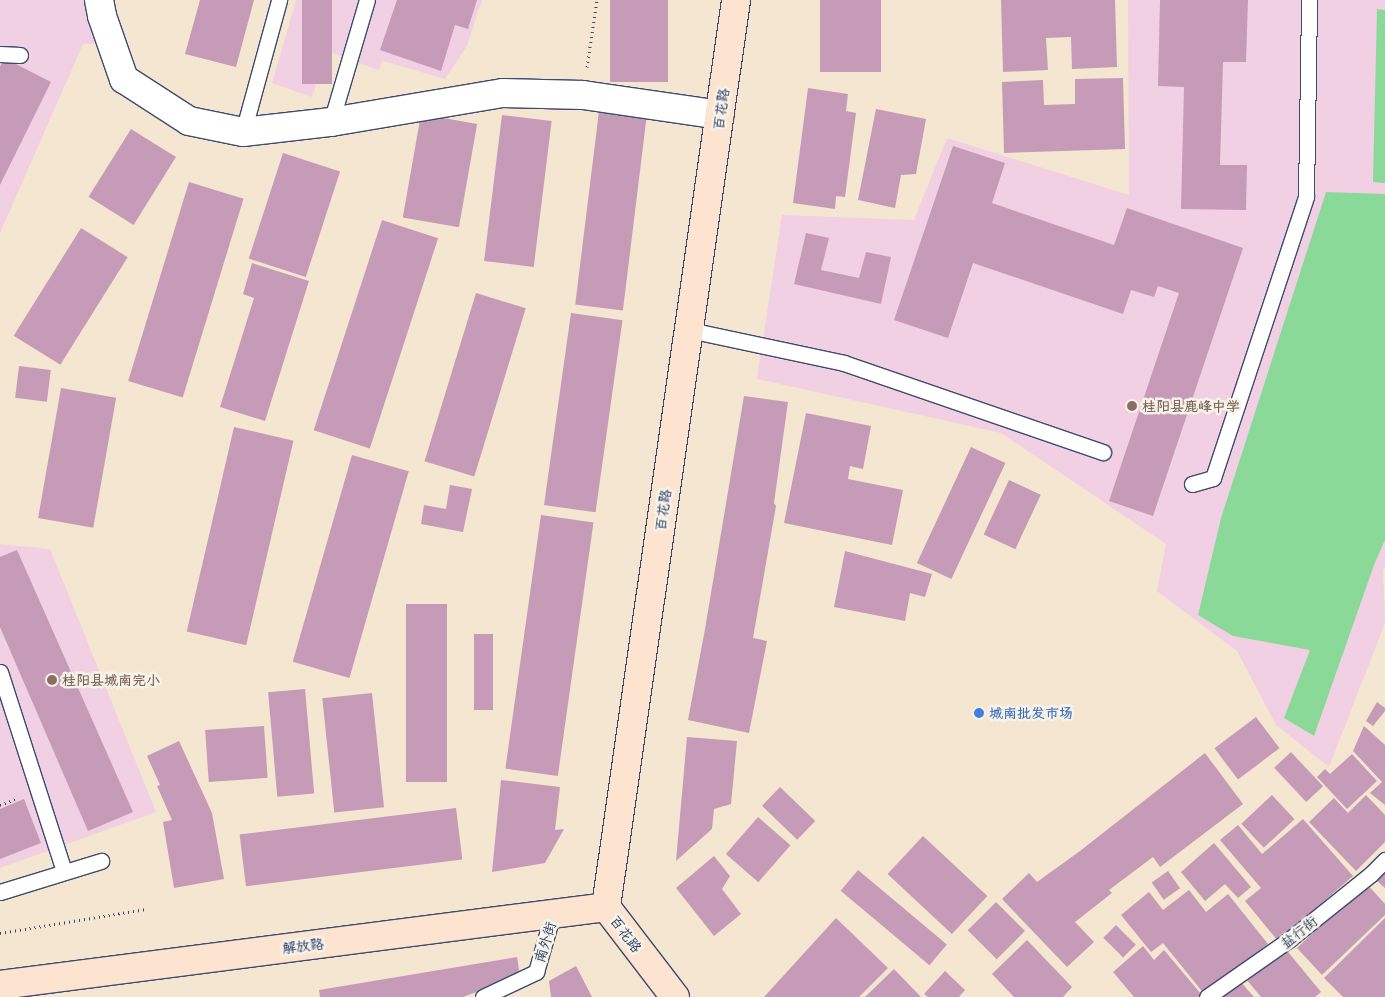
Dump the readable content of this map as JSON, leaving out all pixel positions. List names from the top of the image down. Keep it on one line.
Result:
{"streets":{"main road":["百花路","解放路"],"lane":["盐行街","南外街"]},"crossings":[["百花路","解放路"],["南外街","解放路"]],"places":["桂阳县鹿峰中学","桂阳县城南完小","城南批发市场"]}
